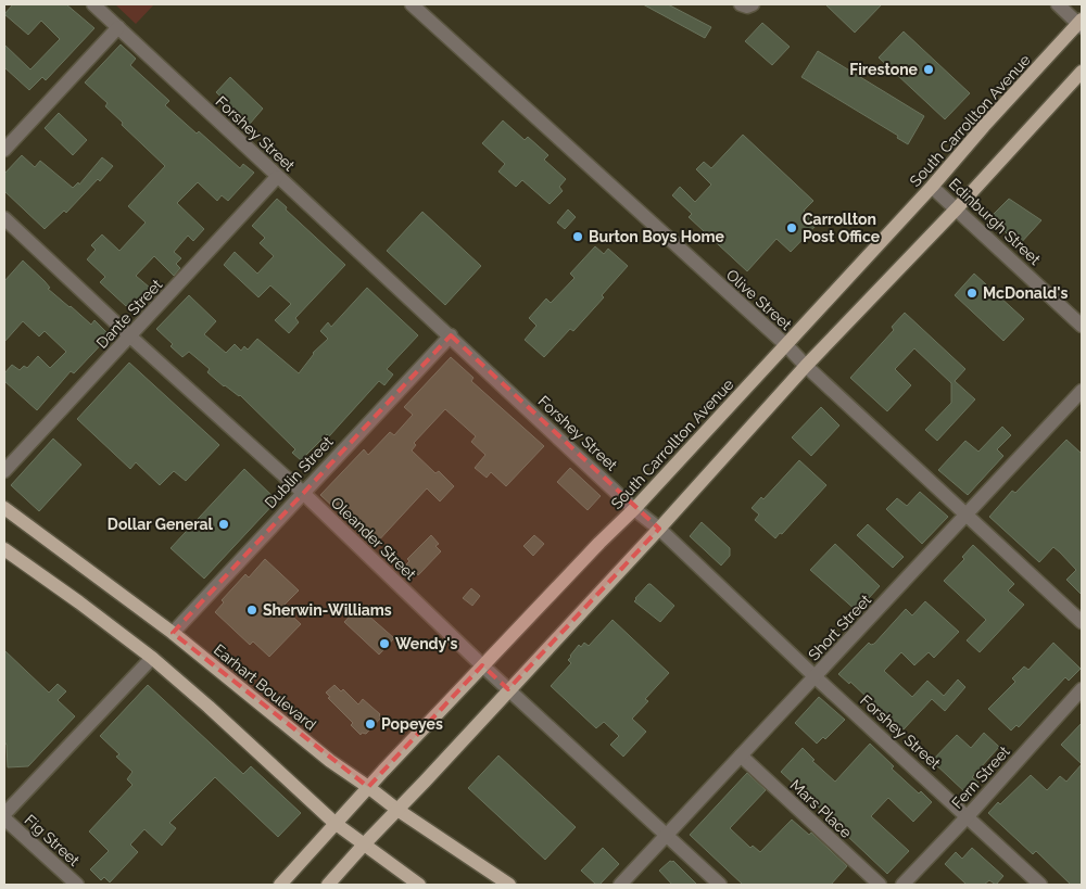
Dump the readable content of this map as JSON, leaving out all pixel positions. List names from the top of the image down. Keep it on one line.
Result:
{"streets":{"main road":["South Carrollton Avenue","Earhart Boulevard"],"street":["Forshey Street","Edinburgh Street","Olive Street","Dante Street","Dublin Street","Oleander Street","Short Street","Fern Street","Mars Place","Fig Street"]},"crossings":[["South Carrollton Avenue","Forshey Street"],["South Carrollton Avenue","Edinburgh Street"],["South Carrollton Avenue","Olive Street"],["South Carrollton Avenue","Oleander Street"],["South Carrollton Avenue","Earhart Boulevard"],["Forshey Street","Dante Street"],["Forshey Street","Dublin Street"],["Forshey Street","Short Street"],["Forshey Street","Fern Street"],["Olive Street","Short Street"],["Dante Street","Oleander Street"],["Dublin Street","Oleander Street"],["Dublin Street","Earhart Boulevard"],["Oleander Street","Short Street"],["Short Street","Mars Place"]],"places":["Firestone","Carrollton Post Office","Burton Boys Home","McDonald's","Dollar General","Sherwin-Williams","Wendy's","Popeyes"]}
